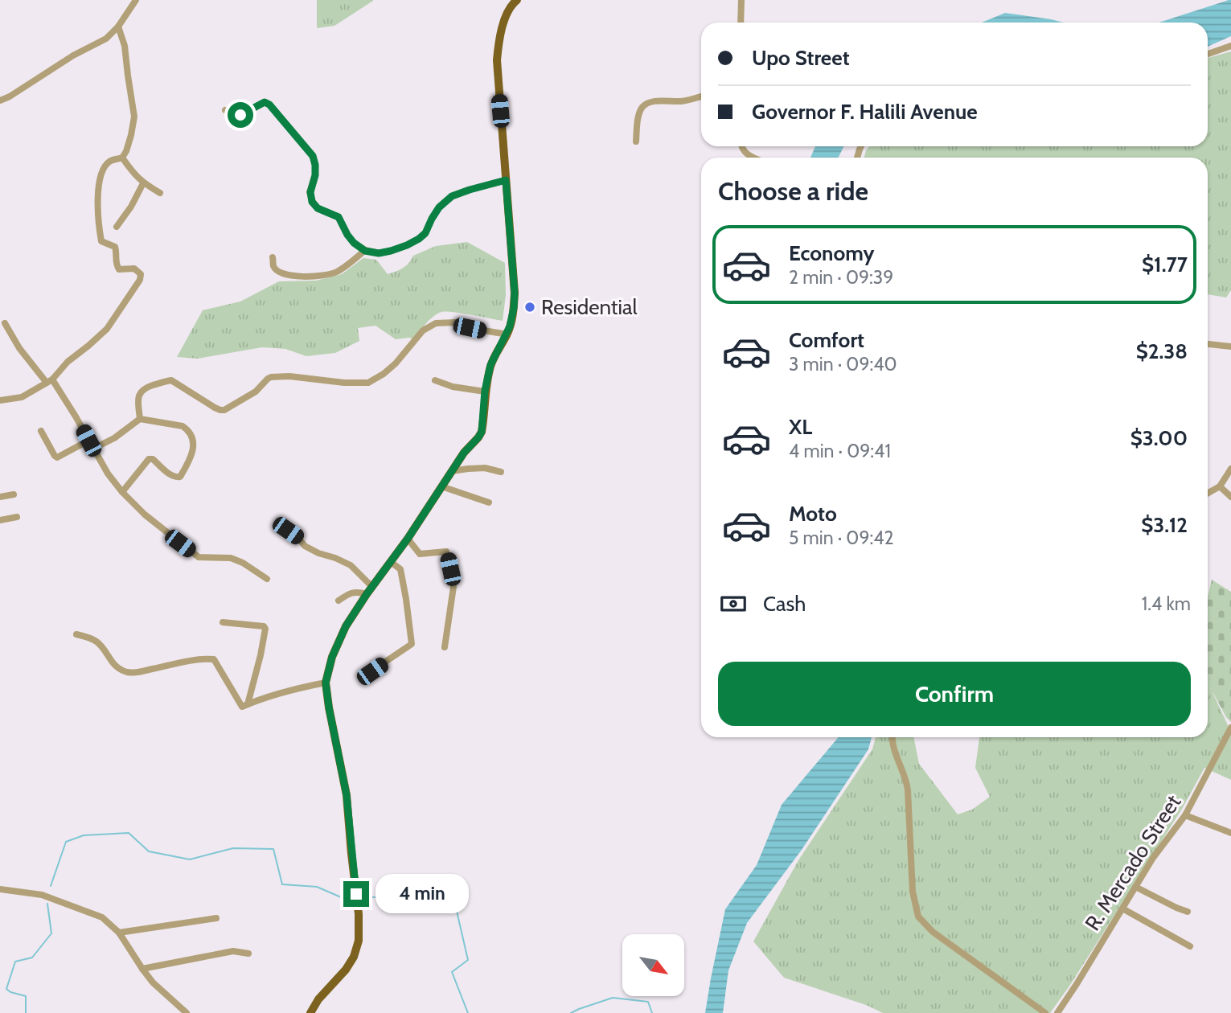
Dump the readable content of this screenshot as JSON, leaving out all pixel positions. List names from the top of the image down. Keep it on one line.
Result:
{"streets":{"street":["R. Mercado Street"]},"places":["Residential"],"north":"bottom right","page":{"banner":["Upo Street","Governor F. Halili Avenue"],"heading":"Choose a ride","list":[{"name":"Economy","note":"2 min · 09:39","value":"$1.77"},{"name":"Comfort","note":"3 min · 09:40","value":"$2.38"},{"name":"XL","note":"4 min · 09:41","value":"$3.00"},{"name":"Moto","note":"5 min · 09:42","value":"$3.12"}],"pay":["Cash","1.4 km"],"buttons":"Confirm","bubble":"4 min"}}
